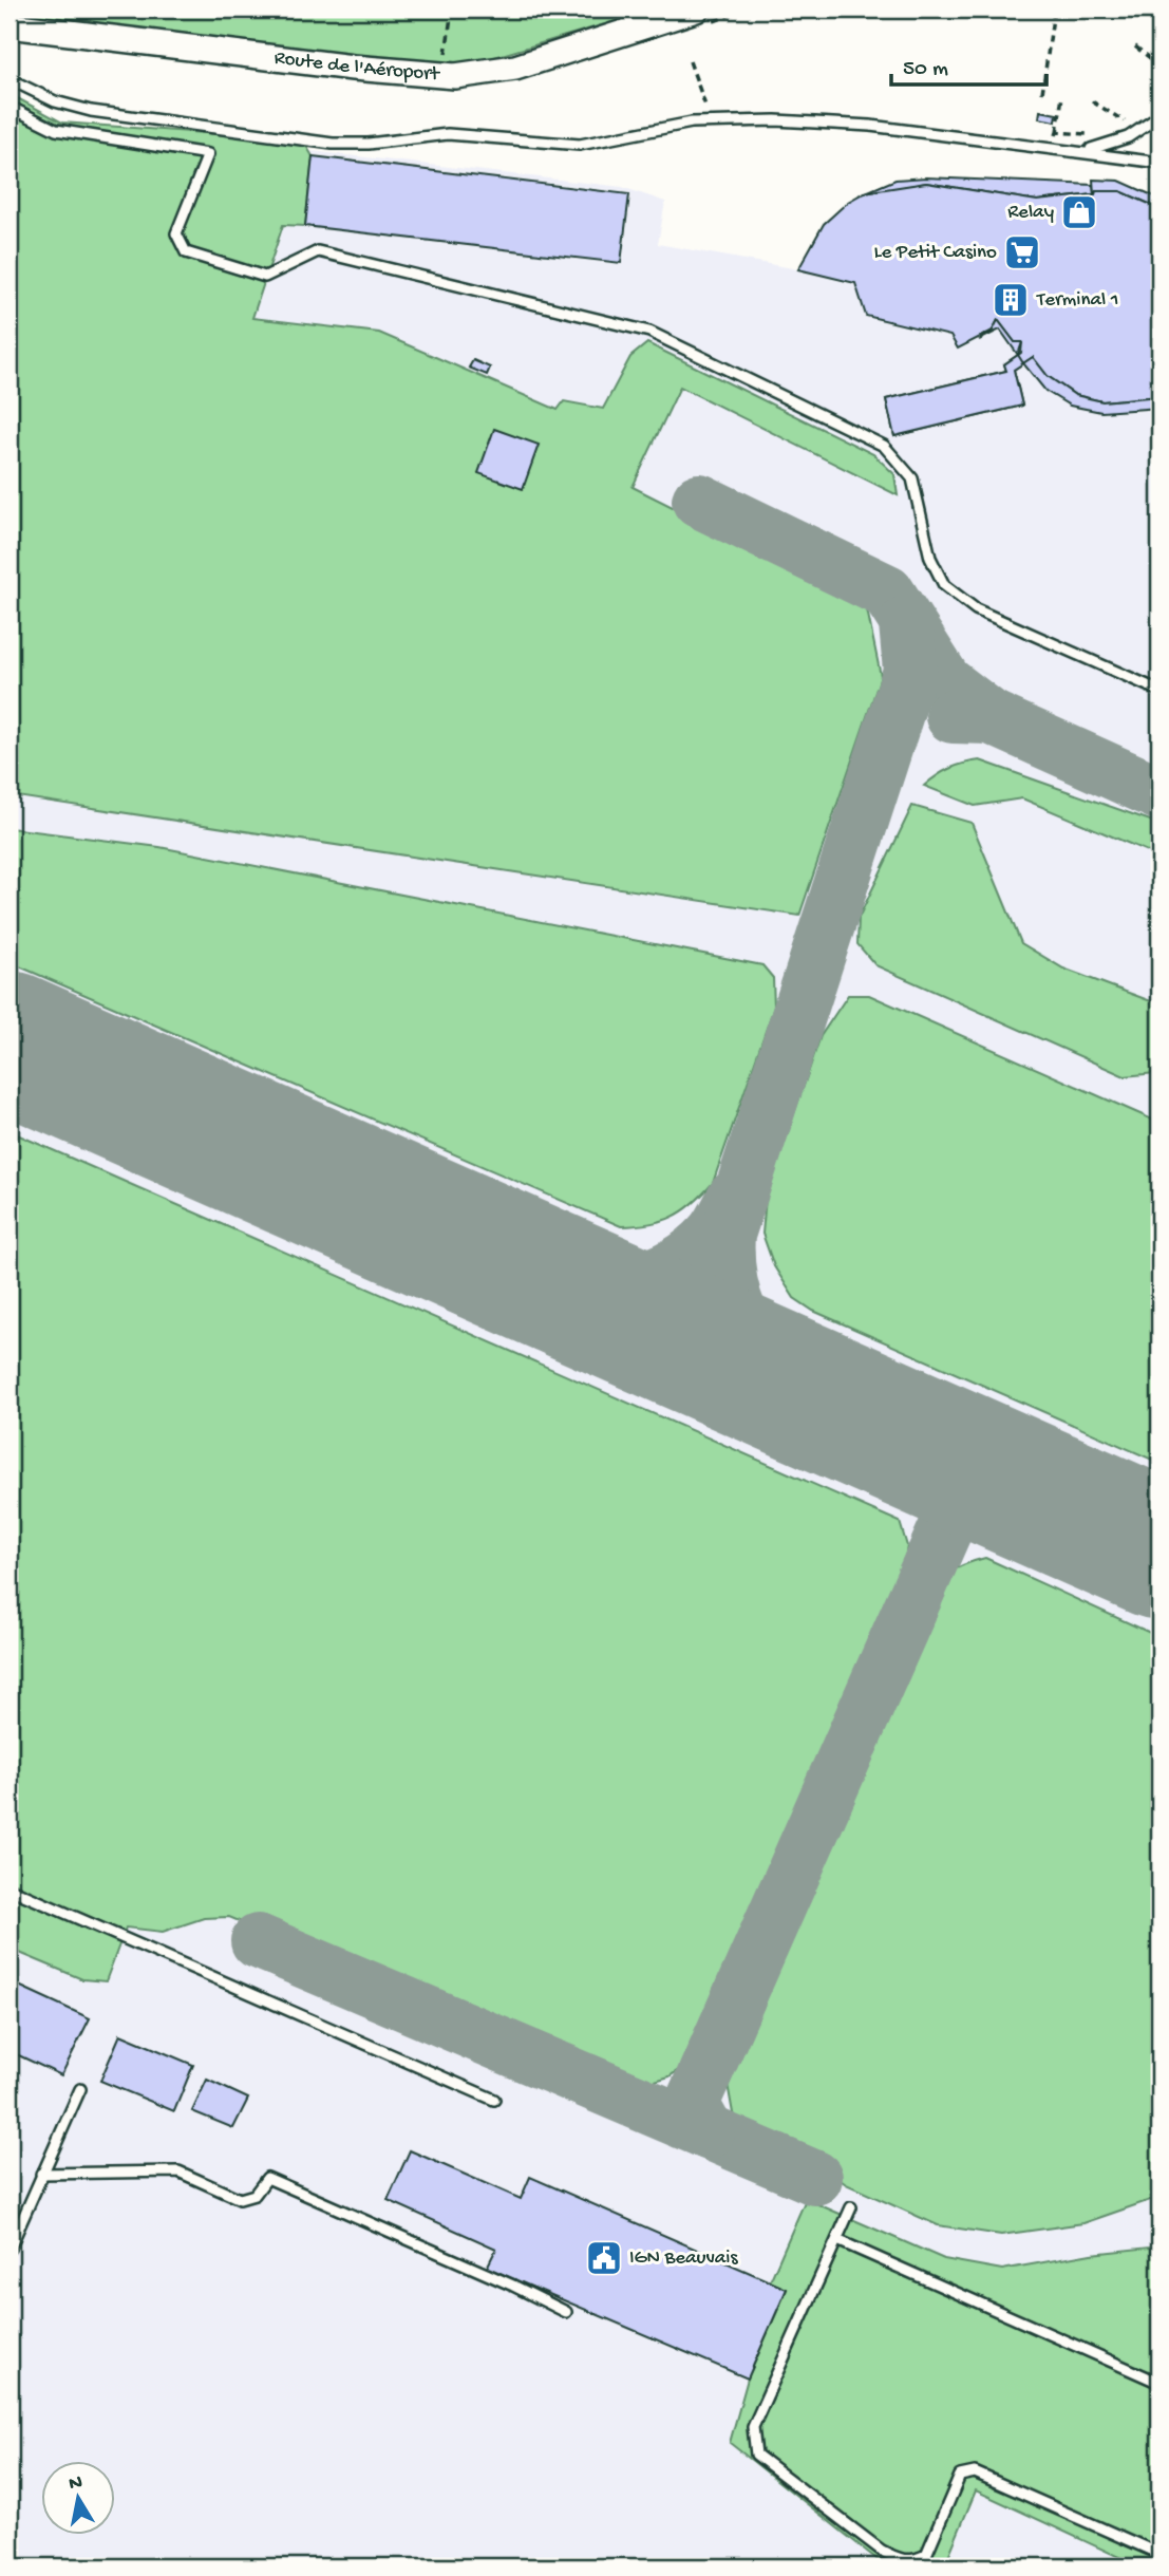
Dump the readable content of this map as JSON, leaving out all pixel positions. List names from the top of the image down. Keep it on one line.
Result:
{"streets":{"street":["Route de l'Aéroport"]},"places":{"shop":["Relay"],"supermarket":["Le Petit Casino"],"building":["Terminal 1"],"public building":["IGN Beauvais"]},"scale_bar":"50 m","north":"top"}
